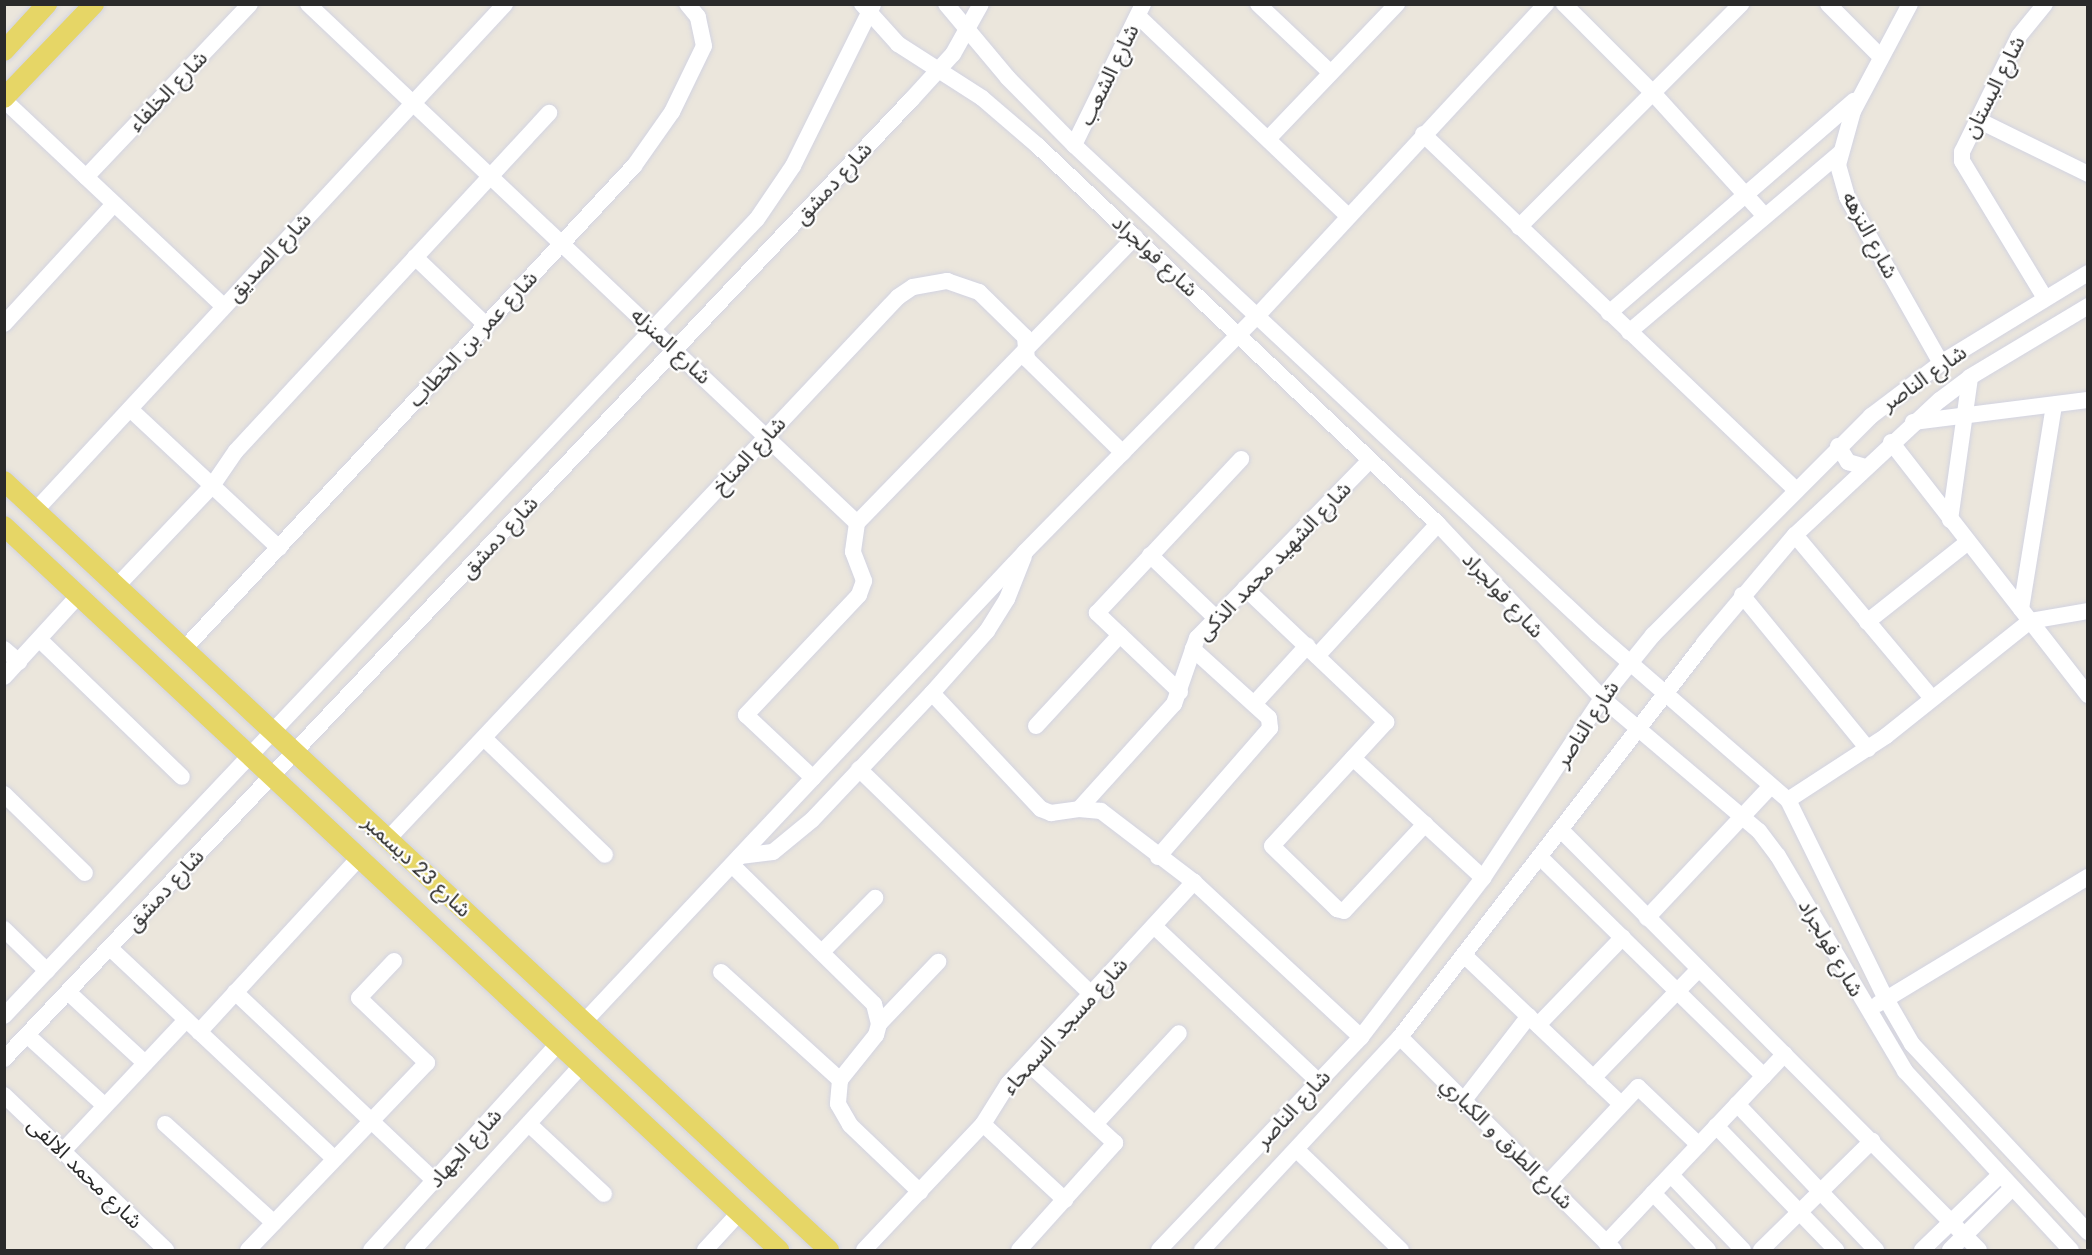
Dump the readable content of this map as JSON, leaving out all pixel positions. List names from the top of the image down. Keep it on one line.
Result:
{"streets":{"main road":["شارع 23 ديسمبر"],"street":["شارع الشعب","شارع البستان","شارع الخلفاء","شارع دمشق","شارع النزهه","شارع فولجراد","شارع الصديق","شارع عمر بن الخطاب","شارع المنزله","شارع الناصر","شارع المناخ","شارع الشهيد محمد الذكى","شارع مسجد السمحاء","شارع الطرق و الكباري","شارع الجهاد","شارع محمد الالفى"]},"crossings":[["شارع الشعب","شارع فولجراد"],["شارع البستان","شارع الناصر"],["شارع دمشق","شارع فولجراد"],["شارع دمشق","شارع المنزله"],["شارع دمشق","شارع 23 ديسمبر"],["شارع النزهه","شارع الناصر"],["شارع فولجراد","شارع الناصر"],["شارع فولجراد","شارع الشهيد محمد الذكى"],["شارع الصديق","شارع المنزله"],["شارع الصديق","شارع 23 ديسمبر"],["شارع عمر بن الخطاب","شارع المنزله"],["شارع عمر بن الخطاب","شارع 23 ديسمبر"],["شارع المنزله","شارع المناخ"],["شارع الناصر","شارع الطرق و الكباري"],["شارع المناخ","شارع 23 ديسمبر"],["شارع 23 ديسمبر","شارع الجهاد"]]}
